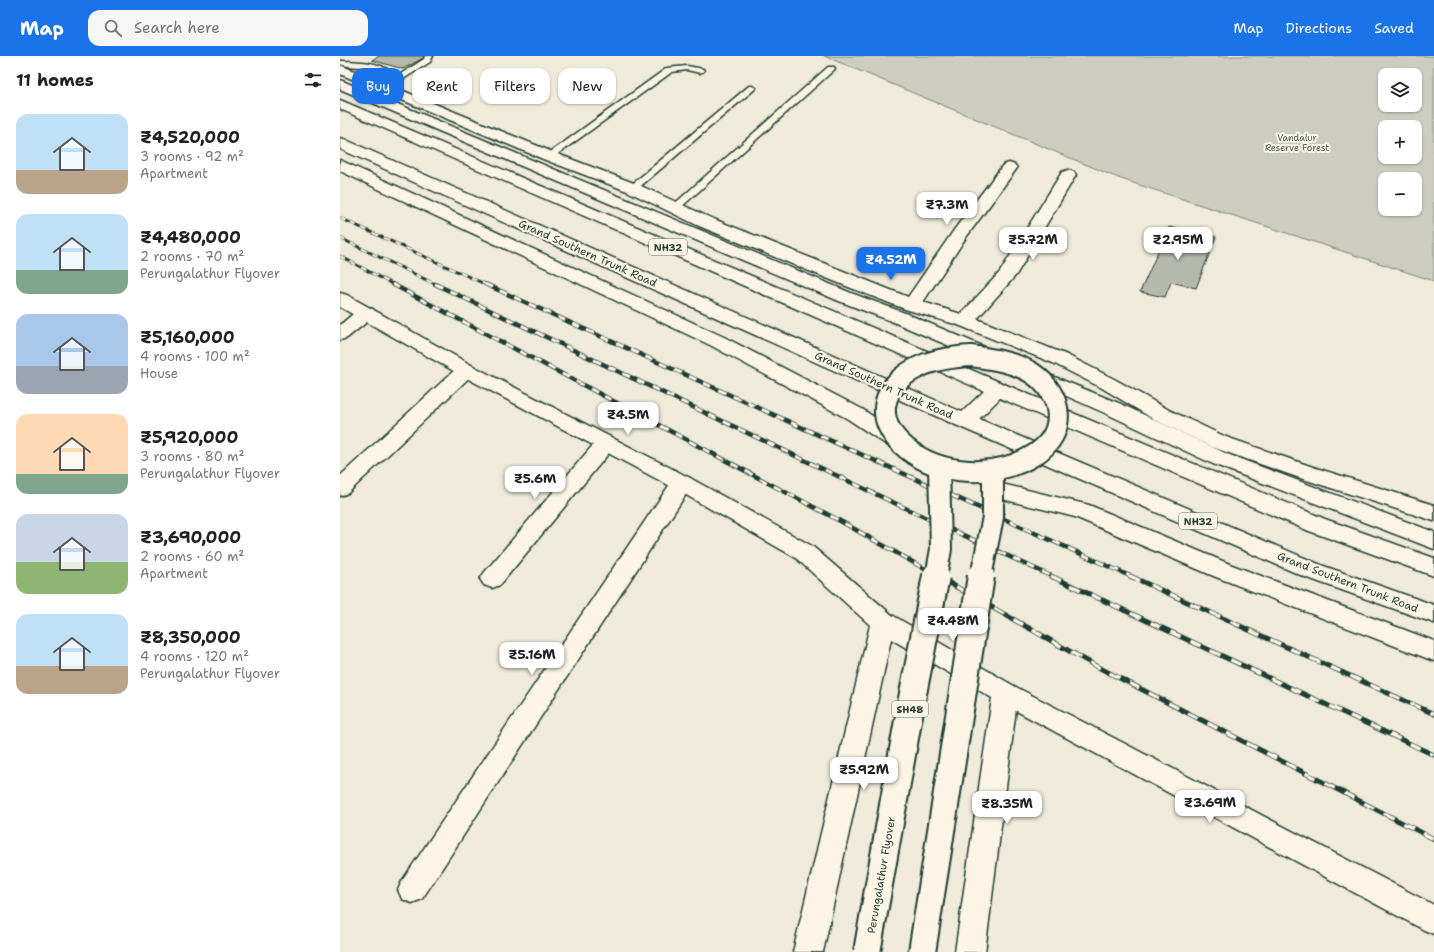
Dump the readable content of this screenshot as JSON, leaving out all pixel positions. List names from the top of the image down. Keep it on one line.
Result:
{"streets":{"main road":["NH32","Grand Southern Trunk Road","SH48","Perungalathur Flyover"]},"parks":["Vandalur Reserve Forest"],"page":{"header":"Map","search":"Search here","nav":["Map","Directions","Saved"],"heading":"11 homes","map_buttons":["+","−"],"chip":["Buy","Rent","Filters","New"],"list":[{"name":"₹4,520,000","note":"3 rooms · 92 m² · Apartment"},{"name":"₹4,480,000","note":"2 rooms · 70 m² · Perungalathur Flyover"},{"name":"₹5,160,000","note":"4 rooms · 100 m² · House"},{"name":"₹5,920,000","note":"3 rooms · 80 m² · Perungalathur Flyover"},{"name":"₹3,690,000","note":"2 rooms · 60 m² · Apartment"},{"name":"₹8,350,000","note":"4 rooms · 120 m² · Perungalathur Flyover"}],"price":["₹7.3M","₹5.72M","₹2.95M","₹4.52M","₹4.5M","₹5.6M","₹4.48M","₹5.16M","₹5.92M","₹3.69M","₹8.35M"]}}
